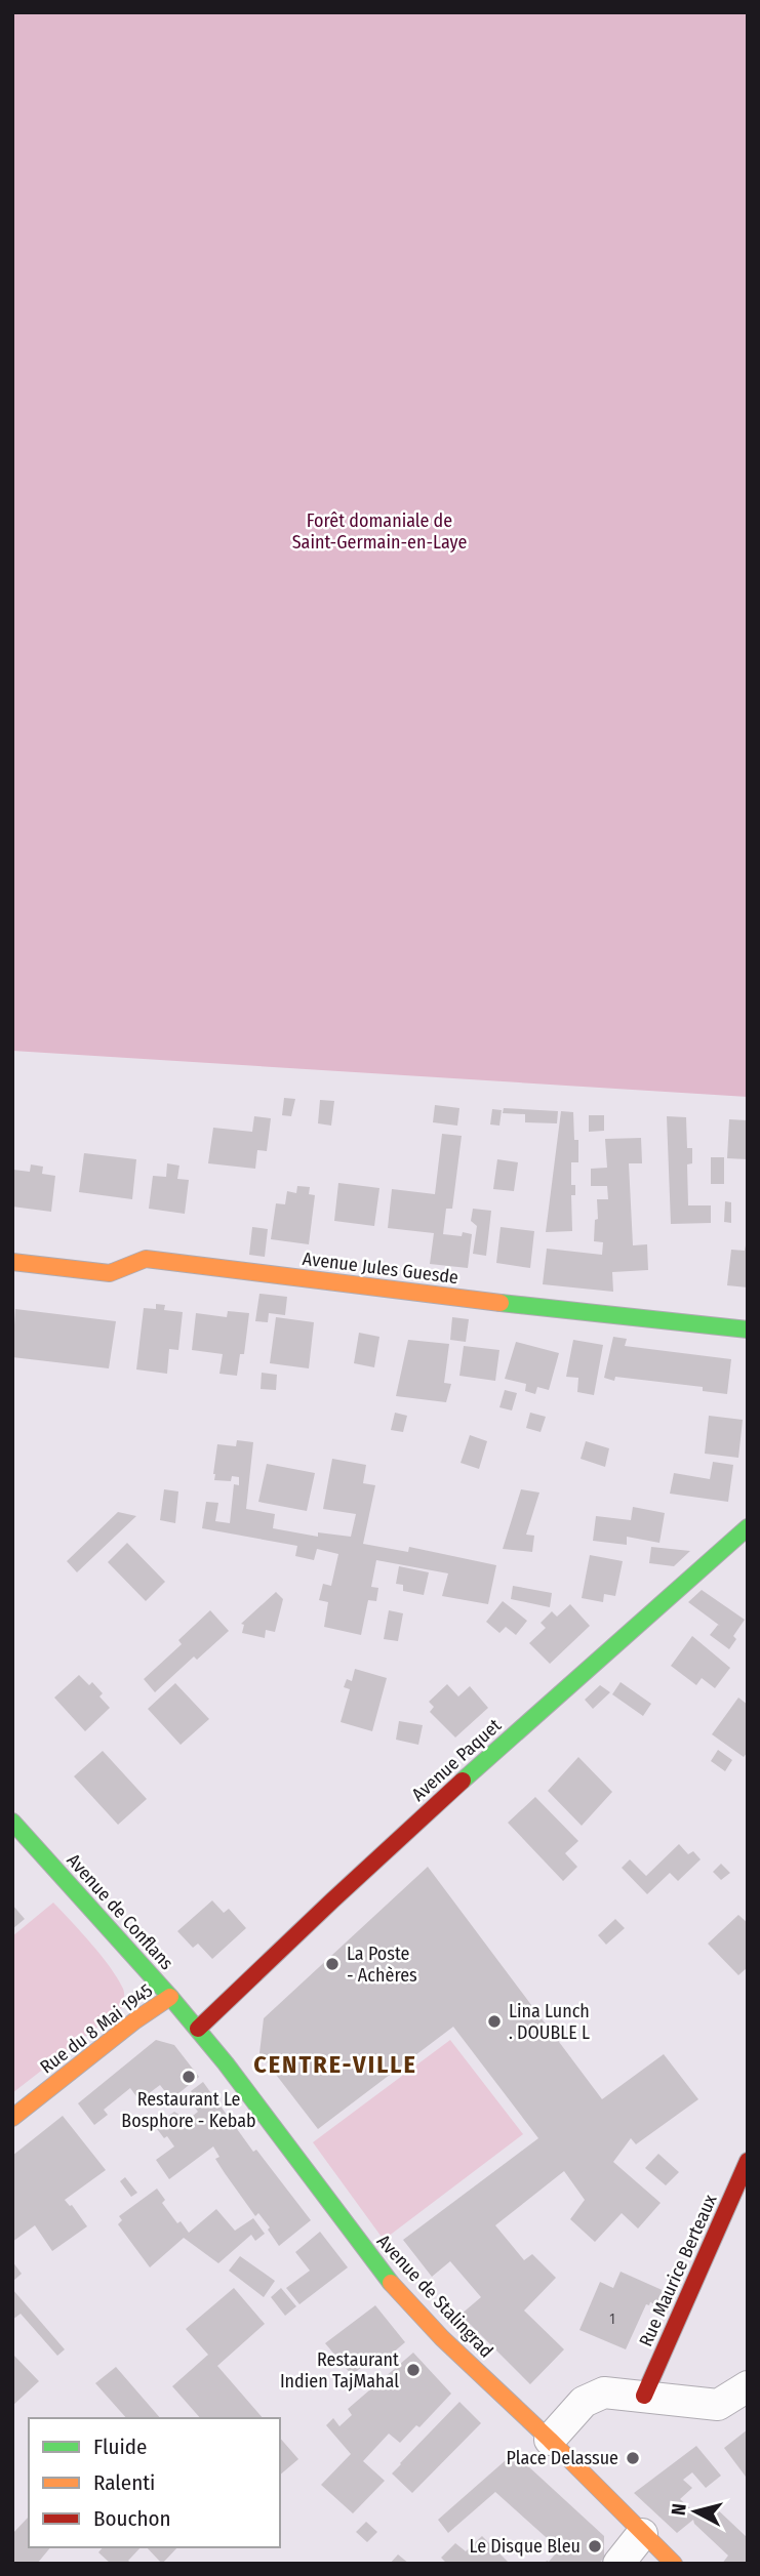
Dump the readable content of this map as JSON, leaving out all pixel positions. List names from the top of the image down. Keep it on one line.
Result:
{"streets":{"street":["Avenue Jules Guesde","Avenue Paquet","Avenue de Conflans","Rue du 8 Mai 1945","Rue Maurice Berteaux","Avenue de Stalingrad"]},"crossings":[["Avenue Paquet","Avenue de Conflans"],["Avenue Paquet","Avenue de Stalingrad"],["Avenue de Conflans","Rue du 8 Mai 1945"],["Avenue de Conflans","Avenue de Stalingrad"]],"districts":["CENTRE-VILLE"],"parks":["Forêt domaniale de Saint-Germain-en-Laye"],"places":["La Poste - Achères","Lina Lunch . DOUBLE L","Restaurant Le Bosphore - Kebab","Restaurant Indien TajMahal","Place Delassue","Le Disque Bleu"],"house_numbers":["1"],"legend":["Fluide","Ralenti","Bouchon"],"north":"left"}
